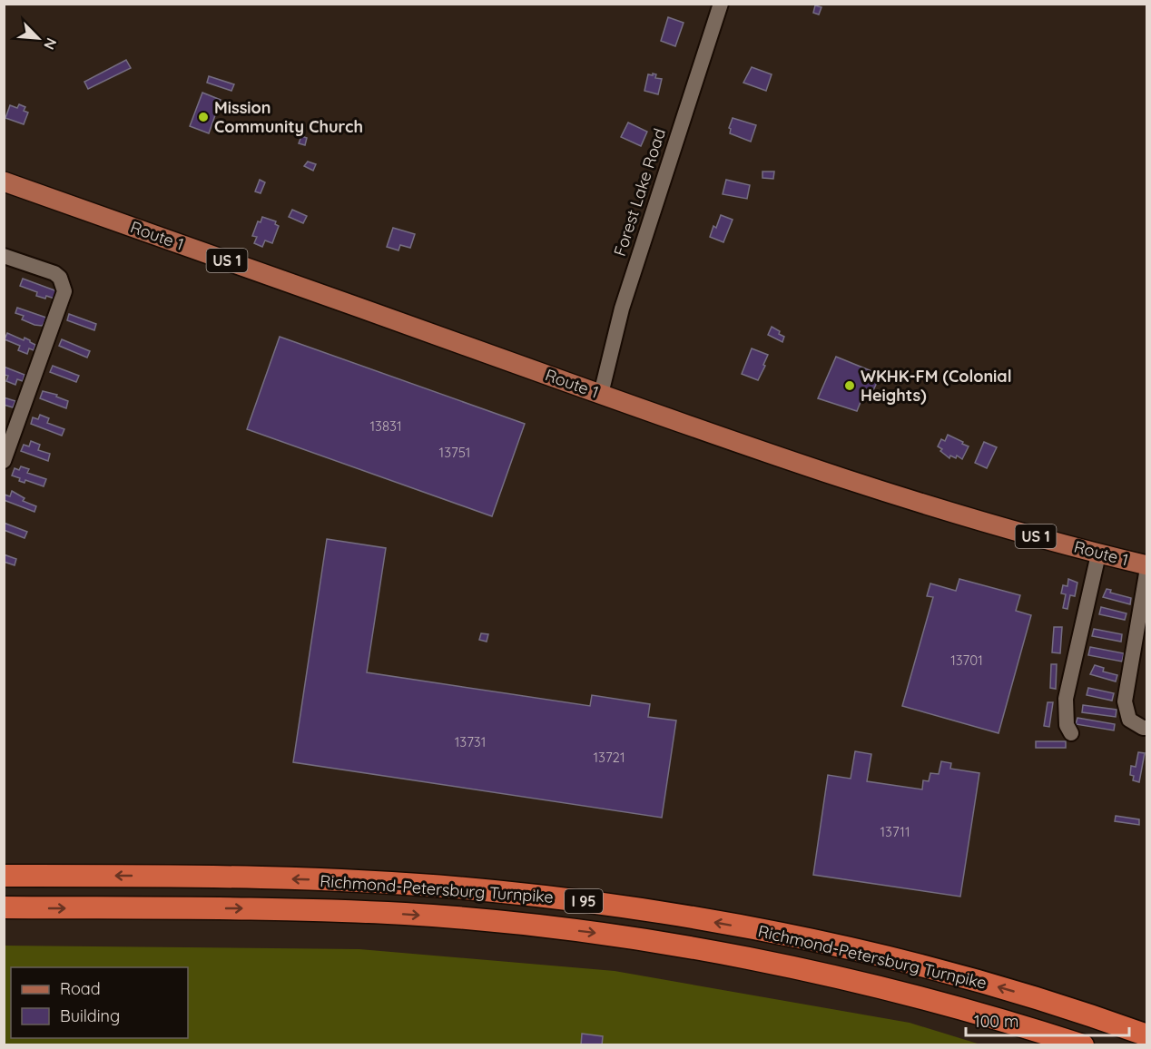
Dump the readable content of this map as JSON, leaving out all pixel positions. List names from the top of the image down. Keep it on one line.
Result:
{"streets":{"highway":["Richmond-Petersburg Turnpike","I 95"],"main road":["Route 1","US 1"],"street":["Forest Lake Road"]},"crossings":[["Forest Lake Road","Route 1"]],"places":["Mission Community Church","WKHK-FM (Colonial Heights)"],"house_numbers":["13831","13751","13701","13731","13721","13711"],"legend":["Road","Building"],"scale_bar":"100 m","north":"bottom right"}
